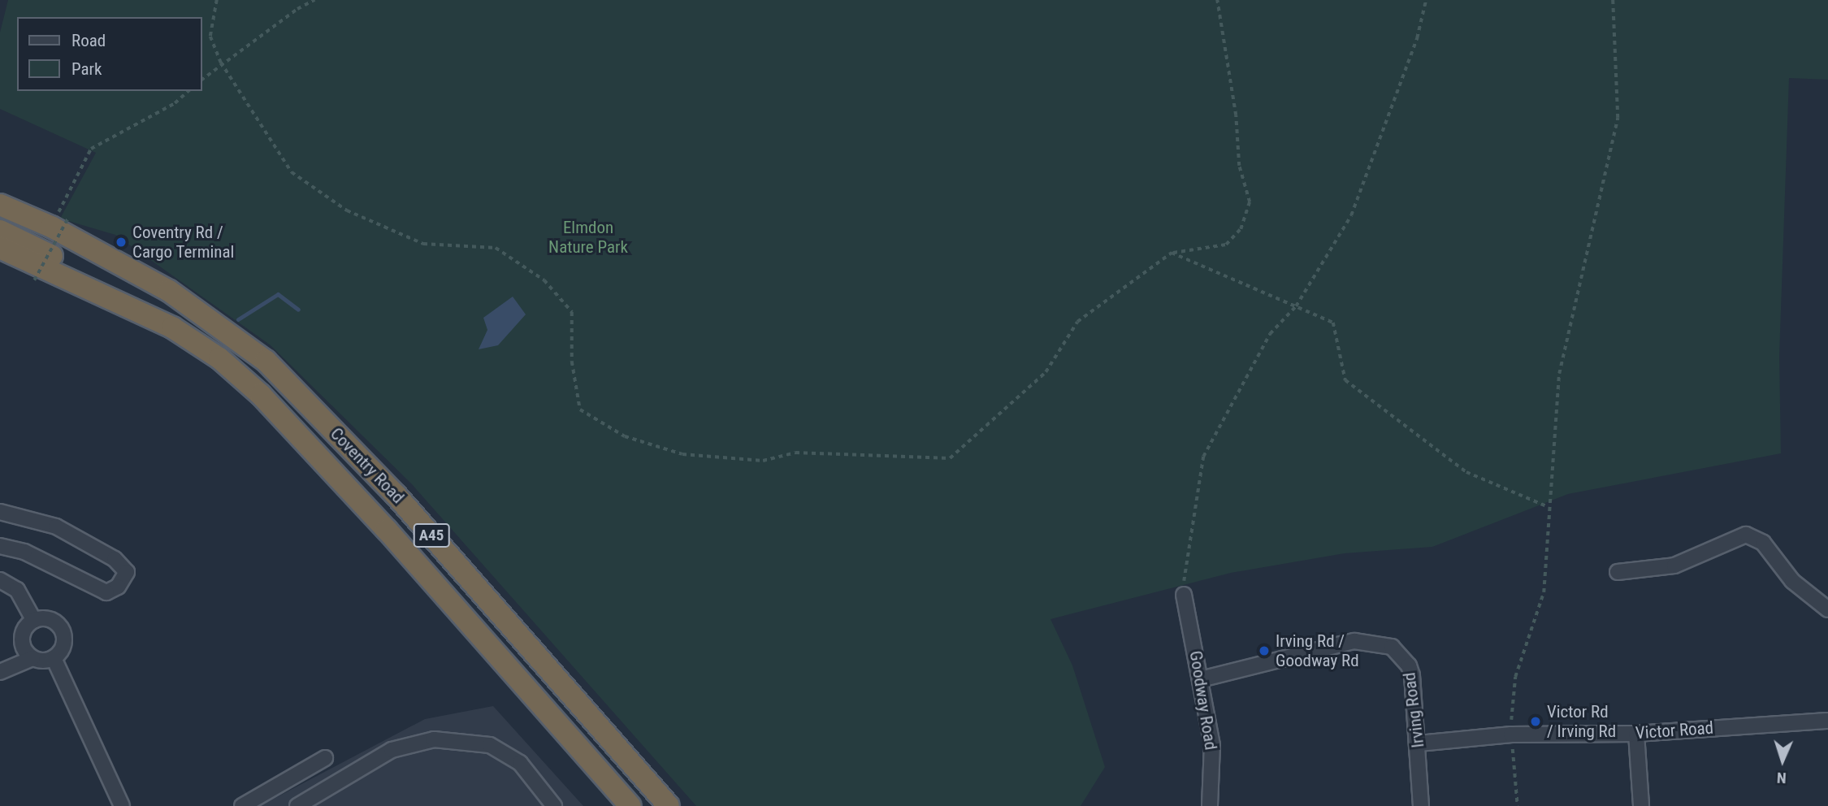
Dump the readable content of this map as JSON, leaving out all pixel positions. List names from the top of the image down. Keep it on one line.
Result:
{"streets":{"highway":["Coventry Road","A45"],"street":["Goodway Road","Irving Road","Victor Road"]},"crossings":[["Goodway Road","Irving Road"],["Irving Road","Victor Road"]],"parks":["Elmdon Nature Park"],"places":["Coventry Rd / Cargo Terminal","Irving Rd / Goodway Rd","Victor Rd / Irving Rd"],"legend":["Road","Park"],"north":"bottom"}
